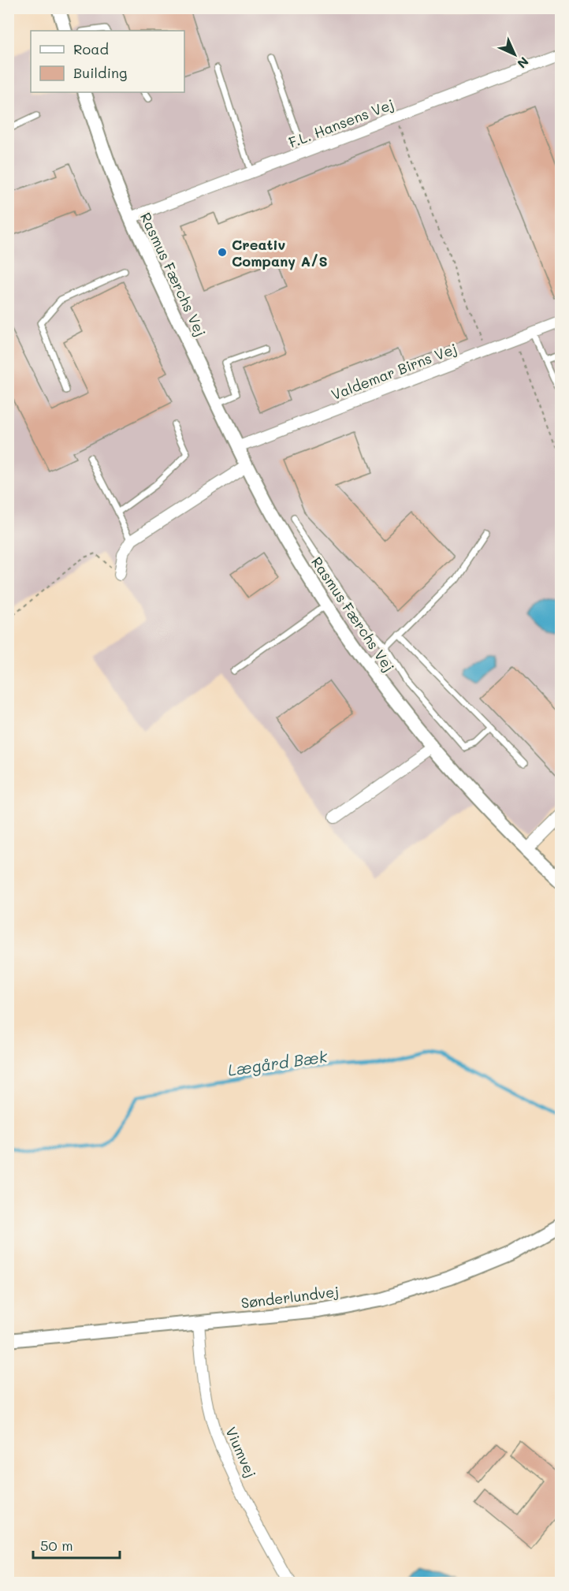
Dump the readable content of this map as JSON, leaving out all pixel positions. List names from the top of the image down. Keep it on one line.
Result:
{"streets":{"street":["F.L. Hansens Vej","Rasmus Færchs Vej","Valdemar Birns Vej","Sønderlundvej","Viumvej"]},"crossings":[["F.L. Hansens Vej","Rasmus Færchs Vej"],["Rasmus Færchs Vej","Valdemar Birns Vej"],["Sønderlundvej","Viumvej"]],"water":["Lægård Bæk"],"places":["Creativ Company A/S"],"legend":["Road","Building"],"scale_bar":"50 m","north":"bottom right"}
